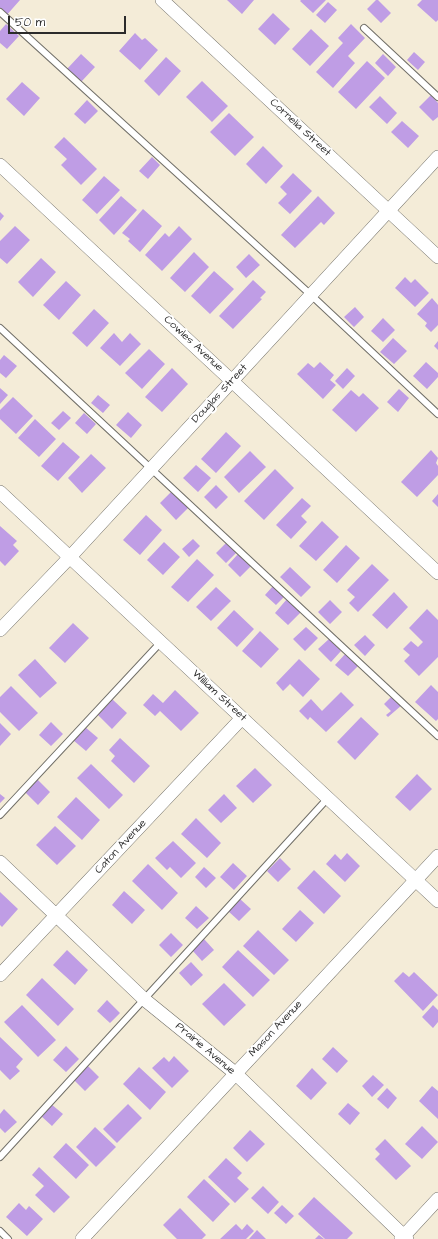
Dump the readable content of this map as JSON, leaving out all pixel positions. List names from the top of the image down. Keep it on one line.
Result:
{"streets":{"street":["Cornelia Street","Cowles Avenue","Douglas Street","William Street","Caton Avenue","Mason Avenue","Prairie Avenue"]},"crossings":[["Cornelia Street","Douglas Street"],["Cowles Avenue","Douglas Street"],["Douglas Street","William Street"],["William Street","Caton Avenue"],["William Street","Mason Avenue"],["Caton Avenue","Prairie Avenue"],["Mason Avenue","Prairie Avenue"]],"scale_bar":"50 m"}
